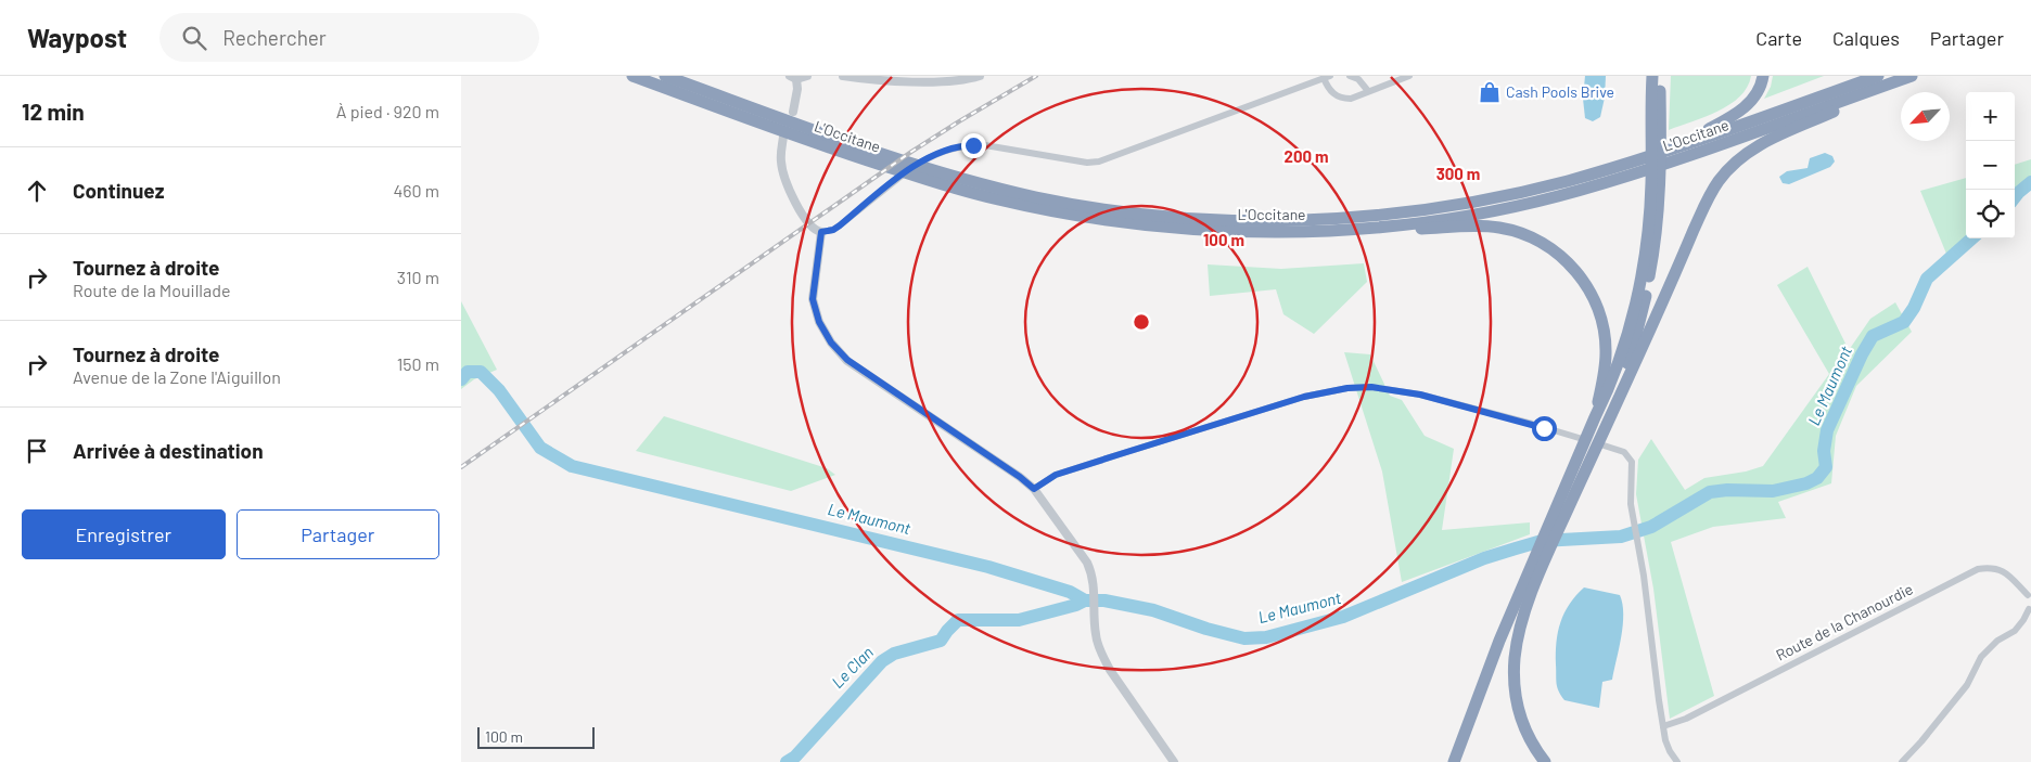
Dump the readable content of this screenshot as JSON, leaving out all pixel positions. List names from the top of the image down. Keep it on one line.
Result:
{"streets":{"highway":["L'Occitane"],"street":["Route de la Chanourdie"]},"water":["Le Maumont","Le Clan"],"places":{"shop":["Cash Pools Brive"]},"scale_bar":"100 m","north":"bottom left","page":{"header":"Waypost","search":"Rechercher","nav":["Carte","Calques","Partager"],"heading":["12 min","À pied · 920 m"],"map_buttons":["+","−"],"list":[["Continuez","460 m"],["Tournez à droite","Route de la Mouillade","310 m"],["Tournez à droite","Avenue de la Zone l'Aiguillon","150 m"],"Arrivée à destination"],"buttons":["Enregistrer","Partager"],"scale":"100 m"},"rings":["200 m","300 m","100 m"]}
